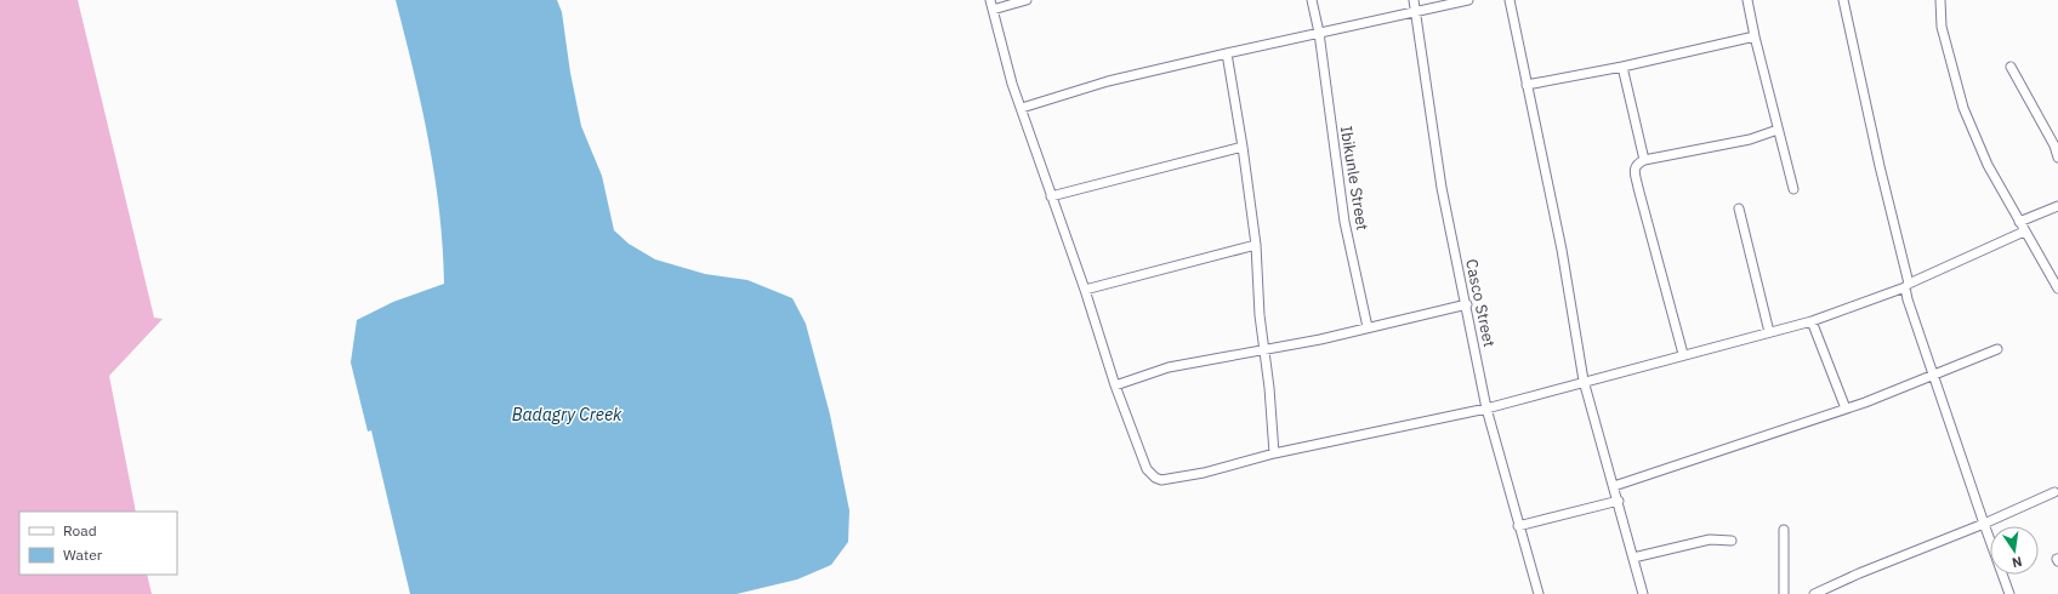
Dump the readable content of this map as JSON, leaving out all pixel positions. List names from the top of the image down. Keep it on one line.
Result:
{"streets":{"street":["Ibikunle Street","Casco Street"]},"water":["Badagry Creek"],"legend":["Road","Water"],"north":"bottom"}
